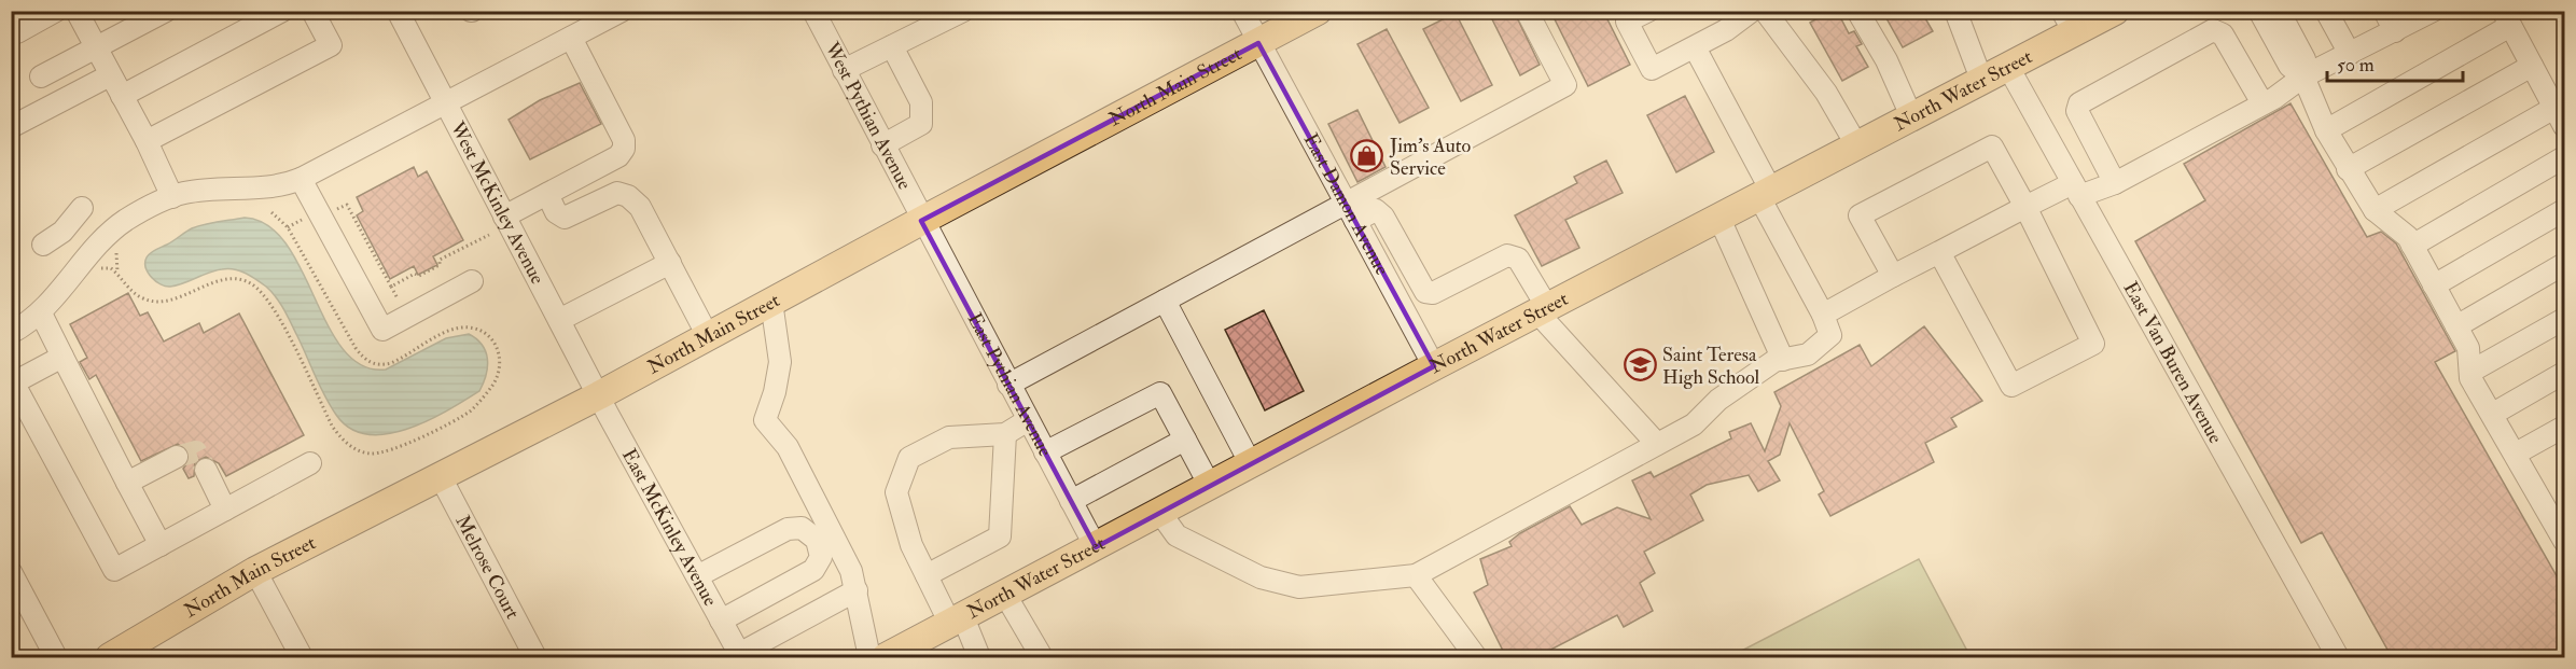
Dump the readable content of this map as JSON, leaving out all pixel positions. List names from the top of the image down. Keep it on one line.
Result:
{"streets":{"main road":["North Main Street","North Water Street"],"street":["West Pythian Avenue","West McKinley Avenue","East Damon Avenue","East Van Buren Avenue","East Pythian Avenue","East McKinley Avenue","Melrose Court"]},"crossings":[["North Main Street","West Pythian Avenue"],["North Main Street","West McKinley Avenue"],["North Main Street","East Damon Avenue"],["North Main Street","East Pythian Avenue"],["North Main Street","East McKinley Avenue"],["North Main Street","Melrose Court"],["North Water Street","East Damon Avenue"],["North Water Street","East Van Buren Avenue"],["North Water Street","East Pythian Avenue"],["West Pythian Avenue","East Pythian Avenue"],["West McKinley Avenue","East McKinley Avenue"]],"places":{"shop":["Jim's Auto Service"],"school or university":["Saint Teresa High School"]},"scale_bar":"50 m"}
